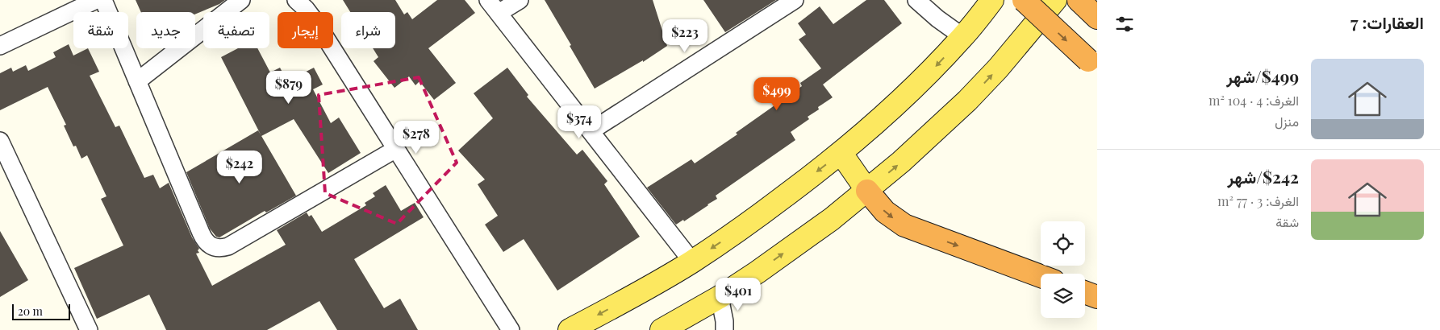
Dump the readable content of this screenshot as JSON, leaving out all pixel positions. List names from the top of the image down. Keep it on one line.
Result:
{"scale_bar":"20 m","page":{"heading":"العقارات: 7","chip":["شراء","إيجار","تصفية","جديد","شقة"],"price":["$223","$879","$499","$374","$278","$242","$401"],"list":[{"name":"$499/شهر","note":"الغرف: 4 · 104 m² · منزل"},{"name":"$242/شهر","note":"الغرف: 3 · 77 m² · شقة"}],"scale":"20 m"}}
